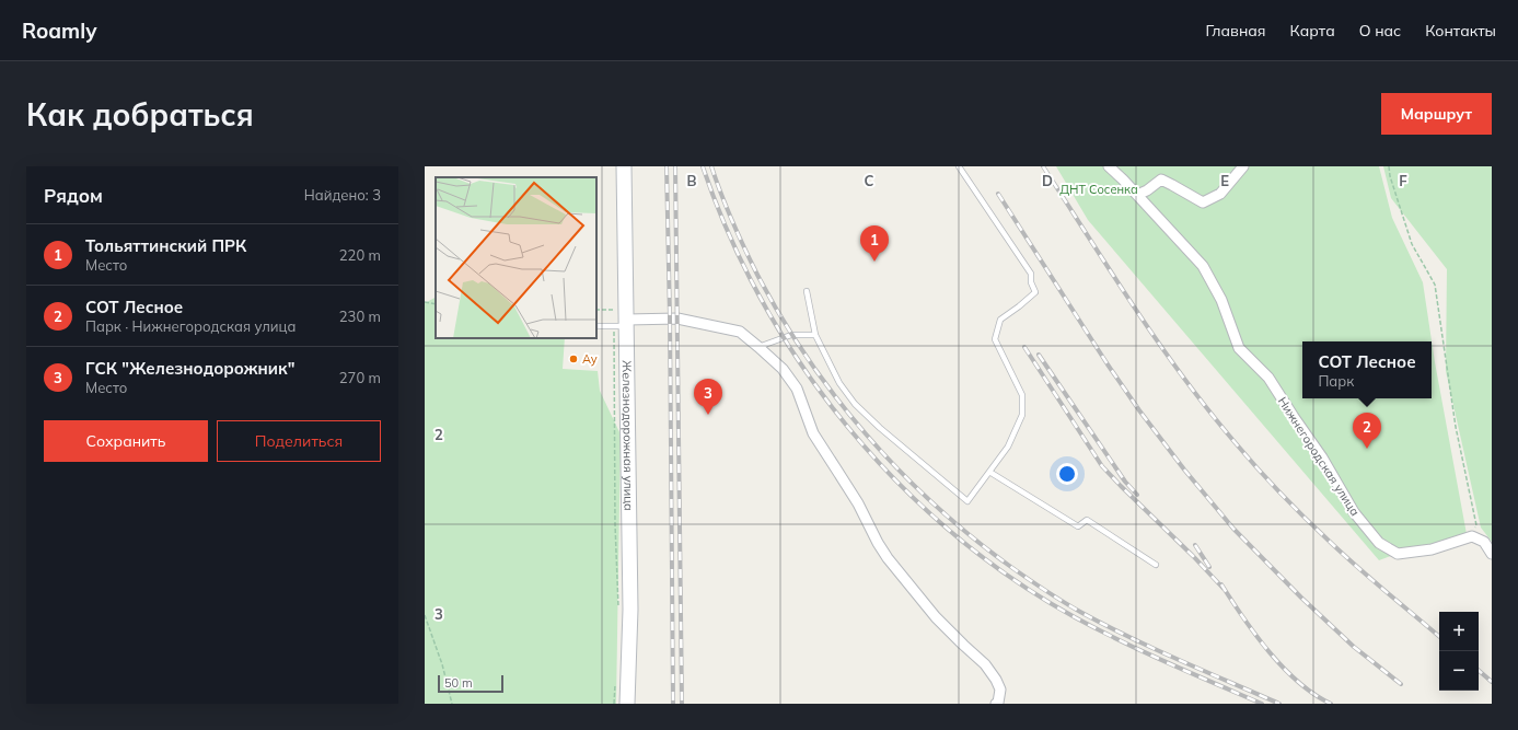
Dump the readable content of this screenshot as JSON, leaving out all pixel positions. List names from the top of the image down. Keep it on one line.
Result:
{"streets":{"main road":["Железнодорожная улица"],"street":["Нижнегородская улица"]},"parks":["ДНТ Сосенка"],"places":["Ау"],"scale_bar":"50 m","page":{"header":"Roamly","nav":["Главная","Карта","О нас","Контакты"],"buttons":["Маршрут",["Сохранить","Поделиться"]],"title":"Как добраться","heading":["Рядом","Найдено: 3"],"list":[{"mark":"1","name":"Тольяттинский ПРК","note":"Место","value":"220 m"},{"mark":"2","name":"СОТ Лесное","note":"Парк · Нижнегородская улица","value":"230 m"},{"mark":"3","name":"ГСК \"Железнодорожник\"","note":"Место","value":"270 m"}],"pins":["1","3","2"],"popup":["СОТ Лесное","Парк"],"map_buttons":["+","−"],"scale":"50 m"},"grid":{"columns":["B","C","D","E","F"],"rows":["2","3"]}}
